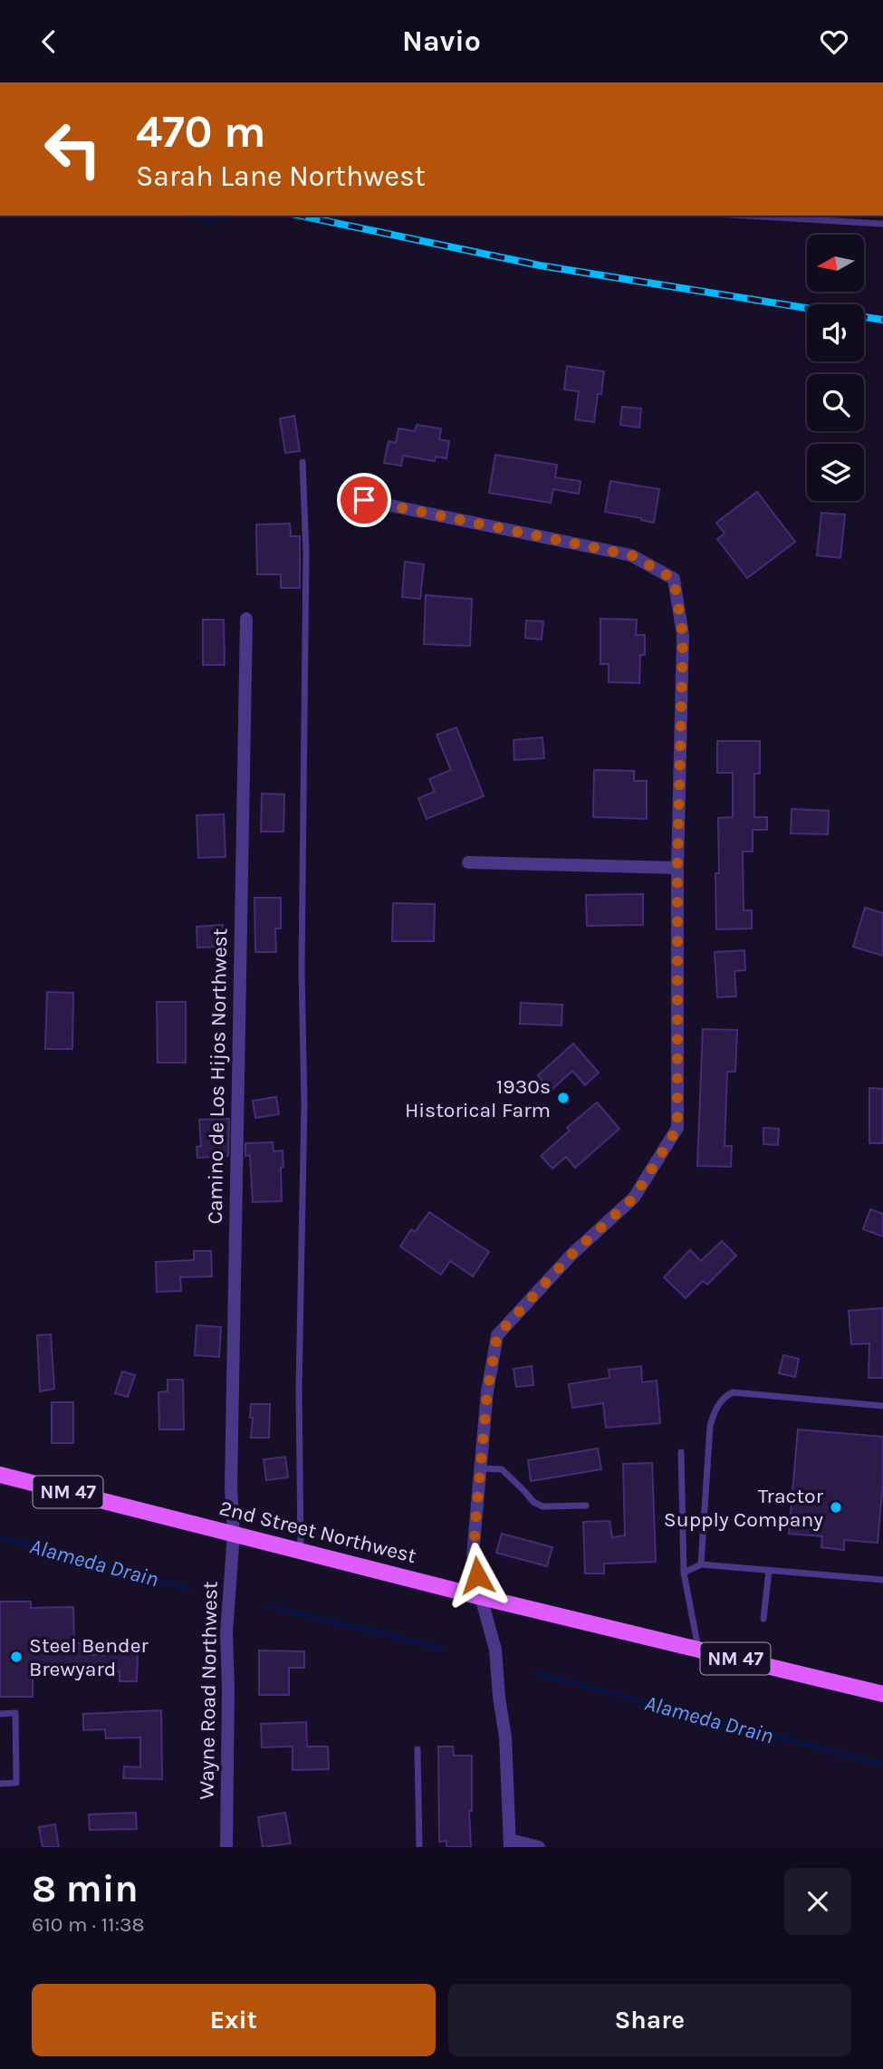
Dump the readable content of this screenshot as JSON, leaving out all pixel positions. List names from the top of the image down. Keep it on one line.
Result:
{"streets":{"main road":["NM 47","2nd Street Northwest"],"street":["Camino de Los Hijos Northwest","Wayne Road Northwest"]},"crossings":[["Camino de Los Hijos Northwest","2nd Street Northwest"],["Camino de Los Hijos Northwest","Wayne Road Northwest"],["2nd Street Northwest","Wayne Road Northwest"]],"water":["Alameda Drain"],"places":["1930s Historical Farm","Tractor Supply Company","Steel Bender Brewyard"],"north":"left","page":{"header":"Navio","turn":["470 m","Sarah Lane Northwest"],"heading":["8 min","610 m · 11:38"],"buttons":["Exit","Share"]}}
